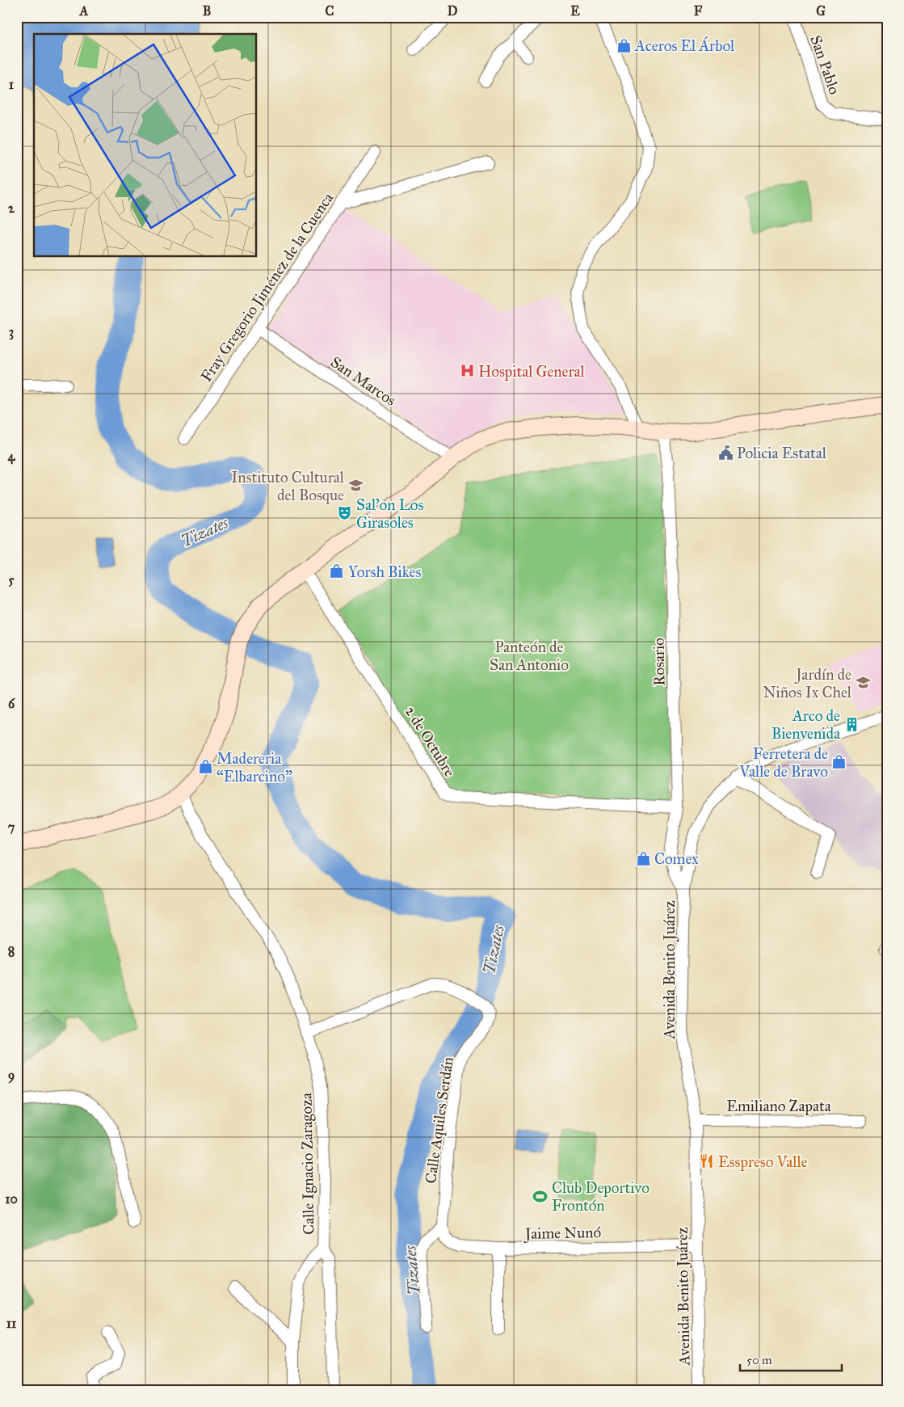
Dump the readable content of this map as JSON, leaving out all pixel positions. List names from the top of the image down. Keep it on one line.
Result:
{"streets":{"street":["San Pablo","Fray Gregorio Jiménez de la Cuenca","San Marcos","Rosario","2 de Octubre","Avenida Benito Juárez","Emiliano Zapata","Calle Aquiles Serdán","Calle Ignacio Zaragoza","Jaime Nunó"]},"crossings":[["Fray Gregorio Jiménez de la Cuenca","San Marcos"],["Rosario","2 de Octubre"],["Rosario","Avenida Benito Juárez"],["Avenida Benito Juárez","Emiliano Zapata"],["Avenida Benito Juárez","Jaime Nunó"],["Calle Aquiles Serdán","Calle Ignacio Zaragoza"],["Calle Aquiles Serdán","Jaime Nunó"]],"water":["Tizates"],"parks":["Panteón de San Antonio"],"places":{"shop":["Aceros El Árbol","Yorsh Bikes","Ferretera de Valle de Bravo","Madereria “Elbarcino”","Comex"],"hospital":["Hospital General"],"public building":["Policia Estatal"],"school or university":["Instituto Cultural del Bosque","Jardín de Niños Ix Chel"],"theatre":["Sal'on Los Girasoles"],"building":["Arco de Bienvenida"],"restaurant":["Esspreso Valle"],"sports":["Club Deportivo Frontón"]},"scale_bar":"50 m","grid":{"columns":["A","B","C","D","E","F","G"],"rows":["1","2","3","4","5","6","7","8","9","10","11"]}}
